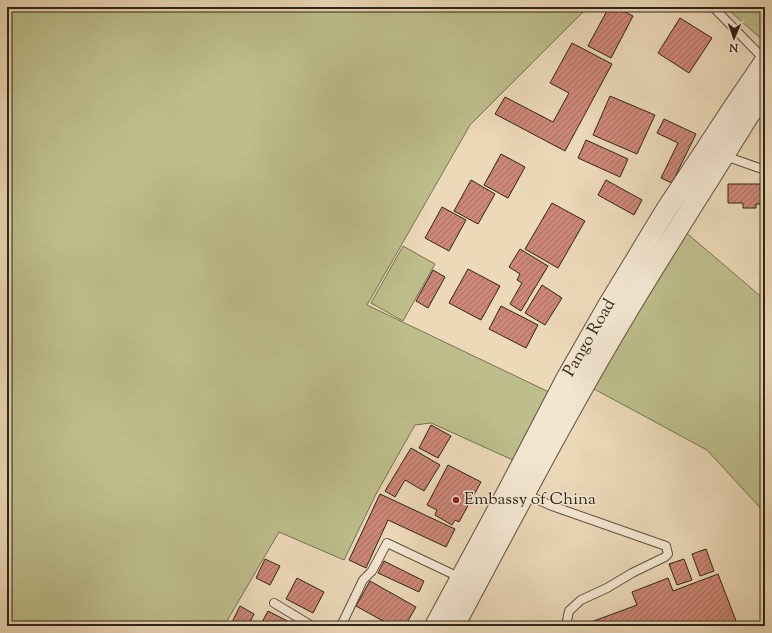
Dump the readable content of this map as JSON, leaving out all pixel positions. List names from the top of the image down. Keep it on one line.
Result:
{"streets":{"street":["Pango Road"]},"places":["Embassy of China"],"north":"bottom"}
